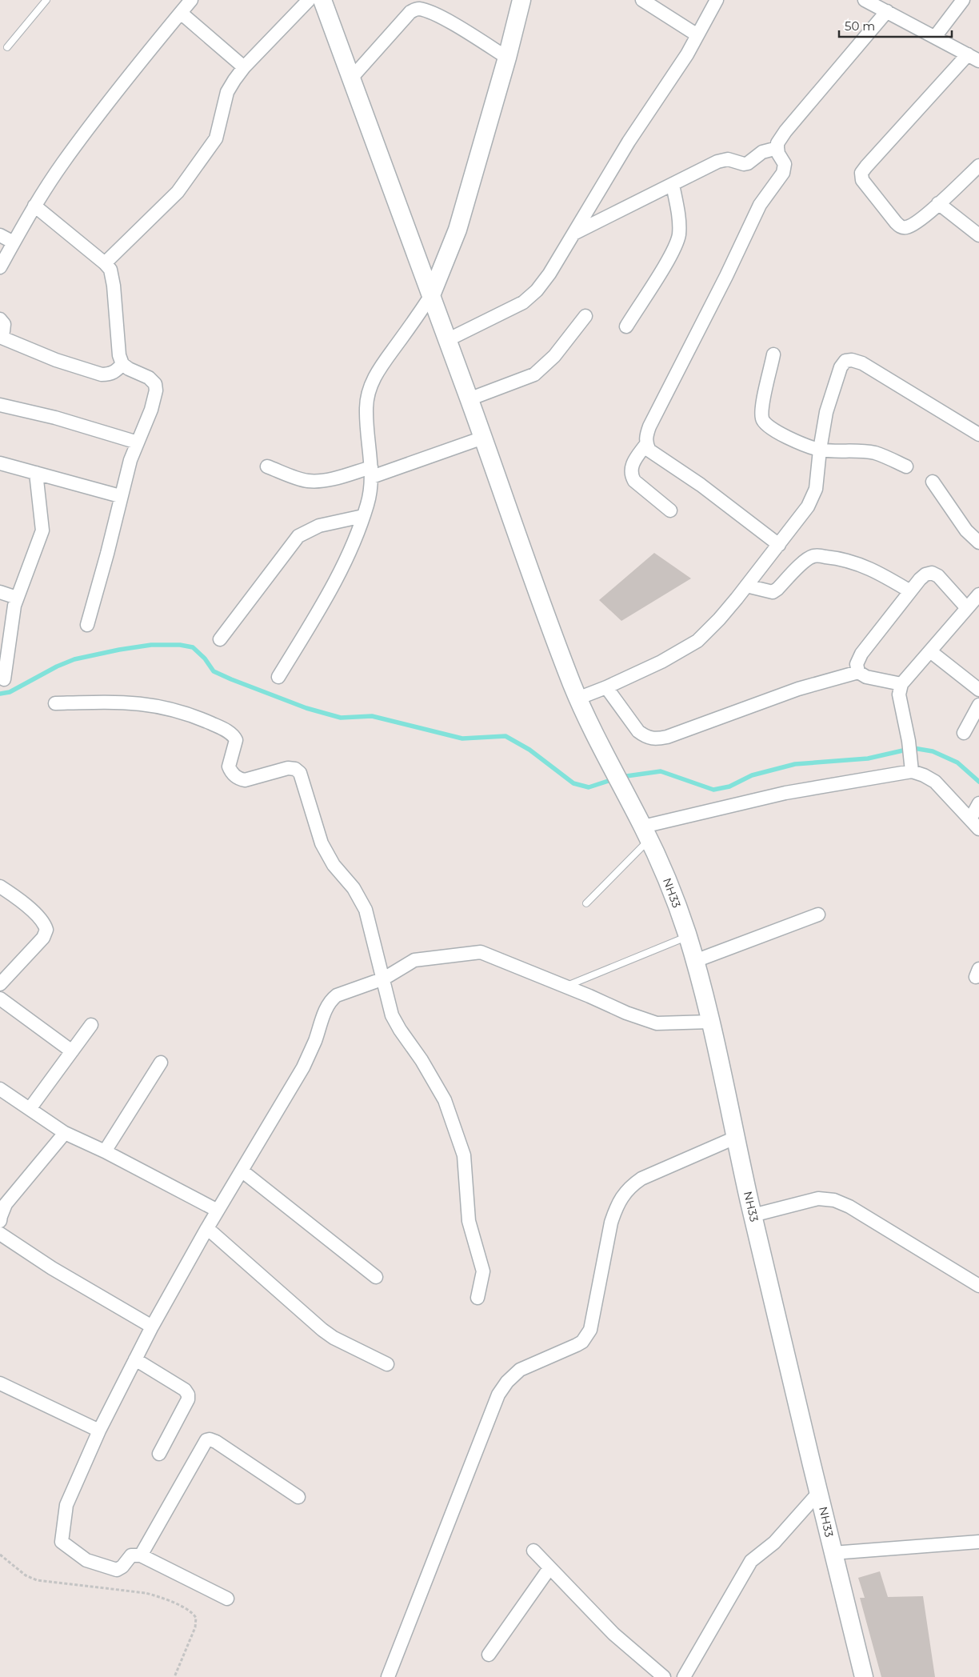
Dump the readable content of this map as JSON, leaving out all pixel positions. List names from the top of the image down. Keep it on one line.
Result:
{"streets":{"main road":["NH33"]},"scale_bar":"50 m"}
